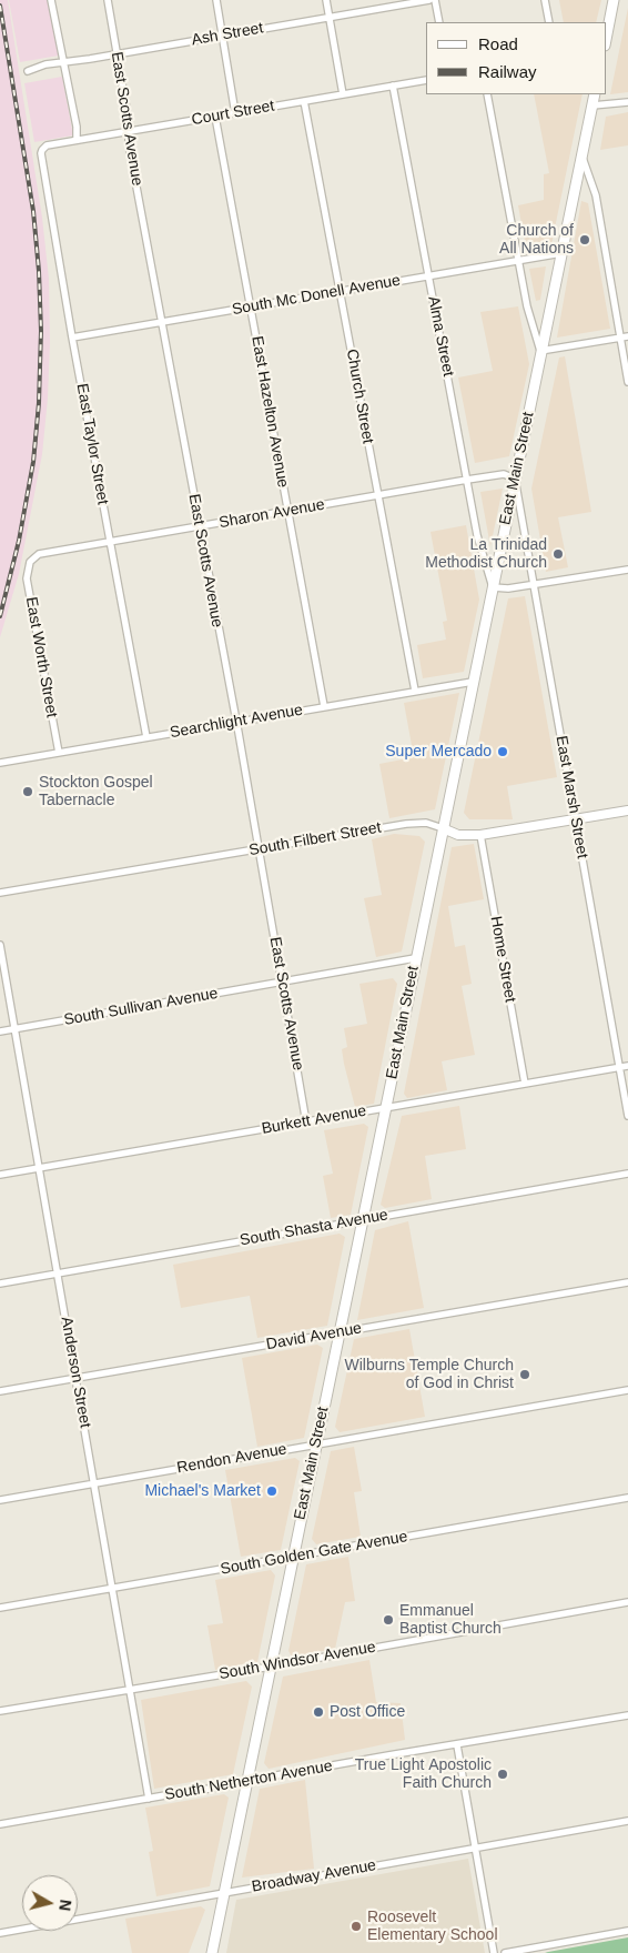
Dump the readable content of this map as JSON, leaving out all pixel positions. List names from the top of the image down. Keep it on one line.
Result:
{"streets":{"main road":["East Main Street"],"street":["Ash Street","Court Street","East Scotts Avenue","South Mc Donell Avenue","Alma Street","Church Street","East Hazelton Avenue","East Taylor Street","Sharon Avenue","East Worth Street","Searchlight Avenue","East Marsh Street","South Filbert Street","Home Street","South Sullivan Avenue","Burkett Avenue","South Shasta Avenue","David Avenue","Anderson Street","Rendon Avenue","South Golden Gate Avenue","South Windsor Avenue","South Netherton Avenue","Broadway Avenue"]},"crossings":[["Ash Street","East Scotts Avenue"],["Court Street","East Scotts Avenue"],["Court Street","Alma Street"],["Court Street","Church Street"],["Court Street","East Hazelton Avenue"],["Court Street","East Taylor Street"],["East Scotts Avenue","South Mc Donell Avenue"],["East Scotts Avenue","Sharon Avenue"],["East Scotts Avenue","Searchlight Avenue"],["East Scotts Avenue","South Filbert Street"],["East Scotts Avenue","South Sullivan Avenue"],["East Scotts Avenue","Burkett Avenue"],["South Mc Donell Avenue","Alma Street"],["South Mc Donell Avenue","Church Street"],["South Mc Donell Avenue","East Hazelton Avenue"],["South Mc Donell Avenue","East Taylor Street"],["South Mc Donell Avenue","East Main Street"],["Alma Street","East Main Street"],["Alma Street","Sharon Avenue"],["Church Street","Sharon Avenue"],["Church Street","Searchlight Avenue"],["East Hazelton Avenue","Sharon Avenue"],["East Hazelton Avenue","Searchlight Avenue"],["East Taylor Street","Sharon Avenue"],["East Taylor Street","Searchlight Avenue"],["East Main Street","Sharon Avenue"],["East Main Street","Searchlight Avenue"],["East Main Street","East Marsh Street"],["East Main Street","South Filbert Street"],["East Main Street","South Sullivan Avenue"],["East Main Street","Burkett Avenue"],["East Main Street","South Shasta Avenue"],["East Main Street","David Avenue"],["East Main Street","Rendon Avenue"],["East Main Street","South Golden Gate Avenue"],["East Main Street","South Windsor Avenue"],["East Main Street","South Netherton Avenue"],["East Main Street","Broadway Avenue"],["Sharon Avenue","East Worth Street"],["Sharon Avenue","East Marsh Street"],["East Worth Street","Searchlight Avenue"],["East Marsh Street","South Filbert Street"],["East Marsh Street","Burkett Avenue"],["South Filbert Street","Home Street"],["Home Street","Burkett Avenue"],["South Sullivan Avenue","Anderson Street"],["Burkett Avenue","Anderson Street"],["South Shasta Avenue","Anderson Street"],["David Avenue","Anderson Street"],["Anderson Street","Rendon Avenue"],["Anderson Street","South Golden Gate Avenue"],["Anderson Street","South Windsor Avenue"],["Anderson Street","South Netherton Avenue"]],"places":["Church of All Nations","La Trinidad Methodist Church","Super Mercado","Stockton Gospel Tabernacle","Wilburns Temple Church of God in Christ","Michael's Market","Emmanuel Baptist Church","Post Office","True Light Apostolic Faith Church","Roosevelt Elementary School"],"legend":["Road","Railway"],"north":"right"}
